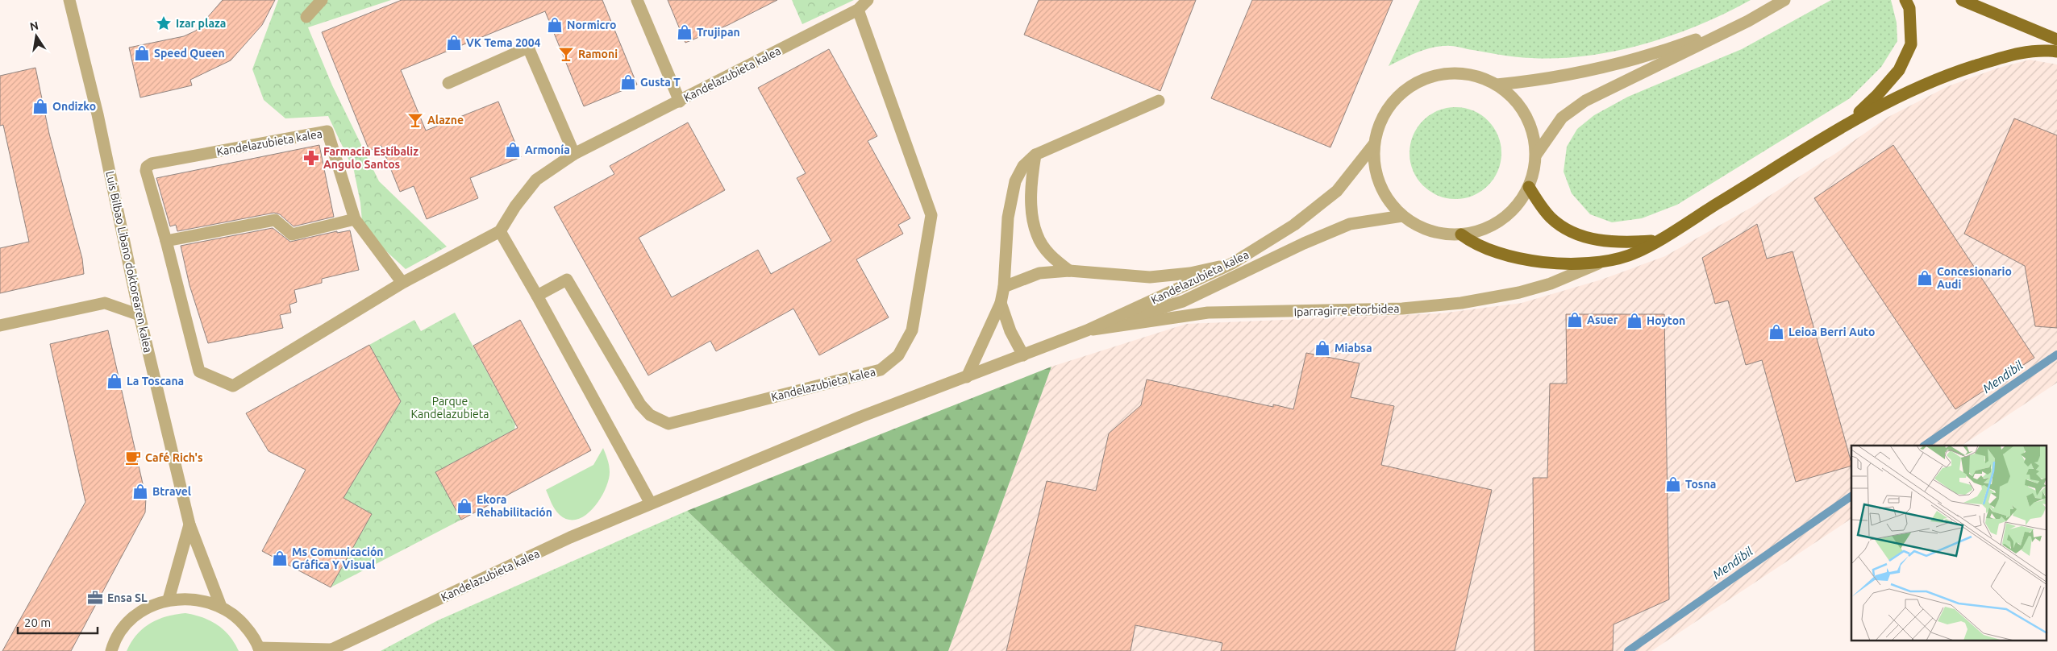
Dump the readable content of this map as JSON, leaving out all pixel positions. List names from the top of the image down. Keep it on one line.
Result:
{"streets":{"street":["Kandelazubieta kalea","Luis Bilbao Libano doktorearen kalea","Iparragirre etorbidea"]},"crossings":[["Kandelazubieta kalea","Iparragirre etorbidea"]],"water":["Mendibil"],"parks":["Parque Kandelazubieta"],"places":{"place":["Izar plaza"],"shop":["Normicro","Trujipan","VK Tema 2004","Speed Queen","Gusta T","Ondizko","Armonía","Concesionario Audi","Asuer","Hoyton","Leioa Berri Auto","Miabsa","La Toscana","Tosna","Btravel","Ekora Rehabilitación","Ms Comunicación Gráfica Y Visual"],"bar":["Ramoni","Alazne"],"pharmacy":["Farmacia Estíbaliz Angulo Santos"],"cafe":["Café Rich's"],"office":["Ensa SL"]},"scale_bar":"20 m","north":"top"}
